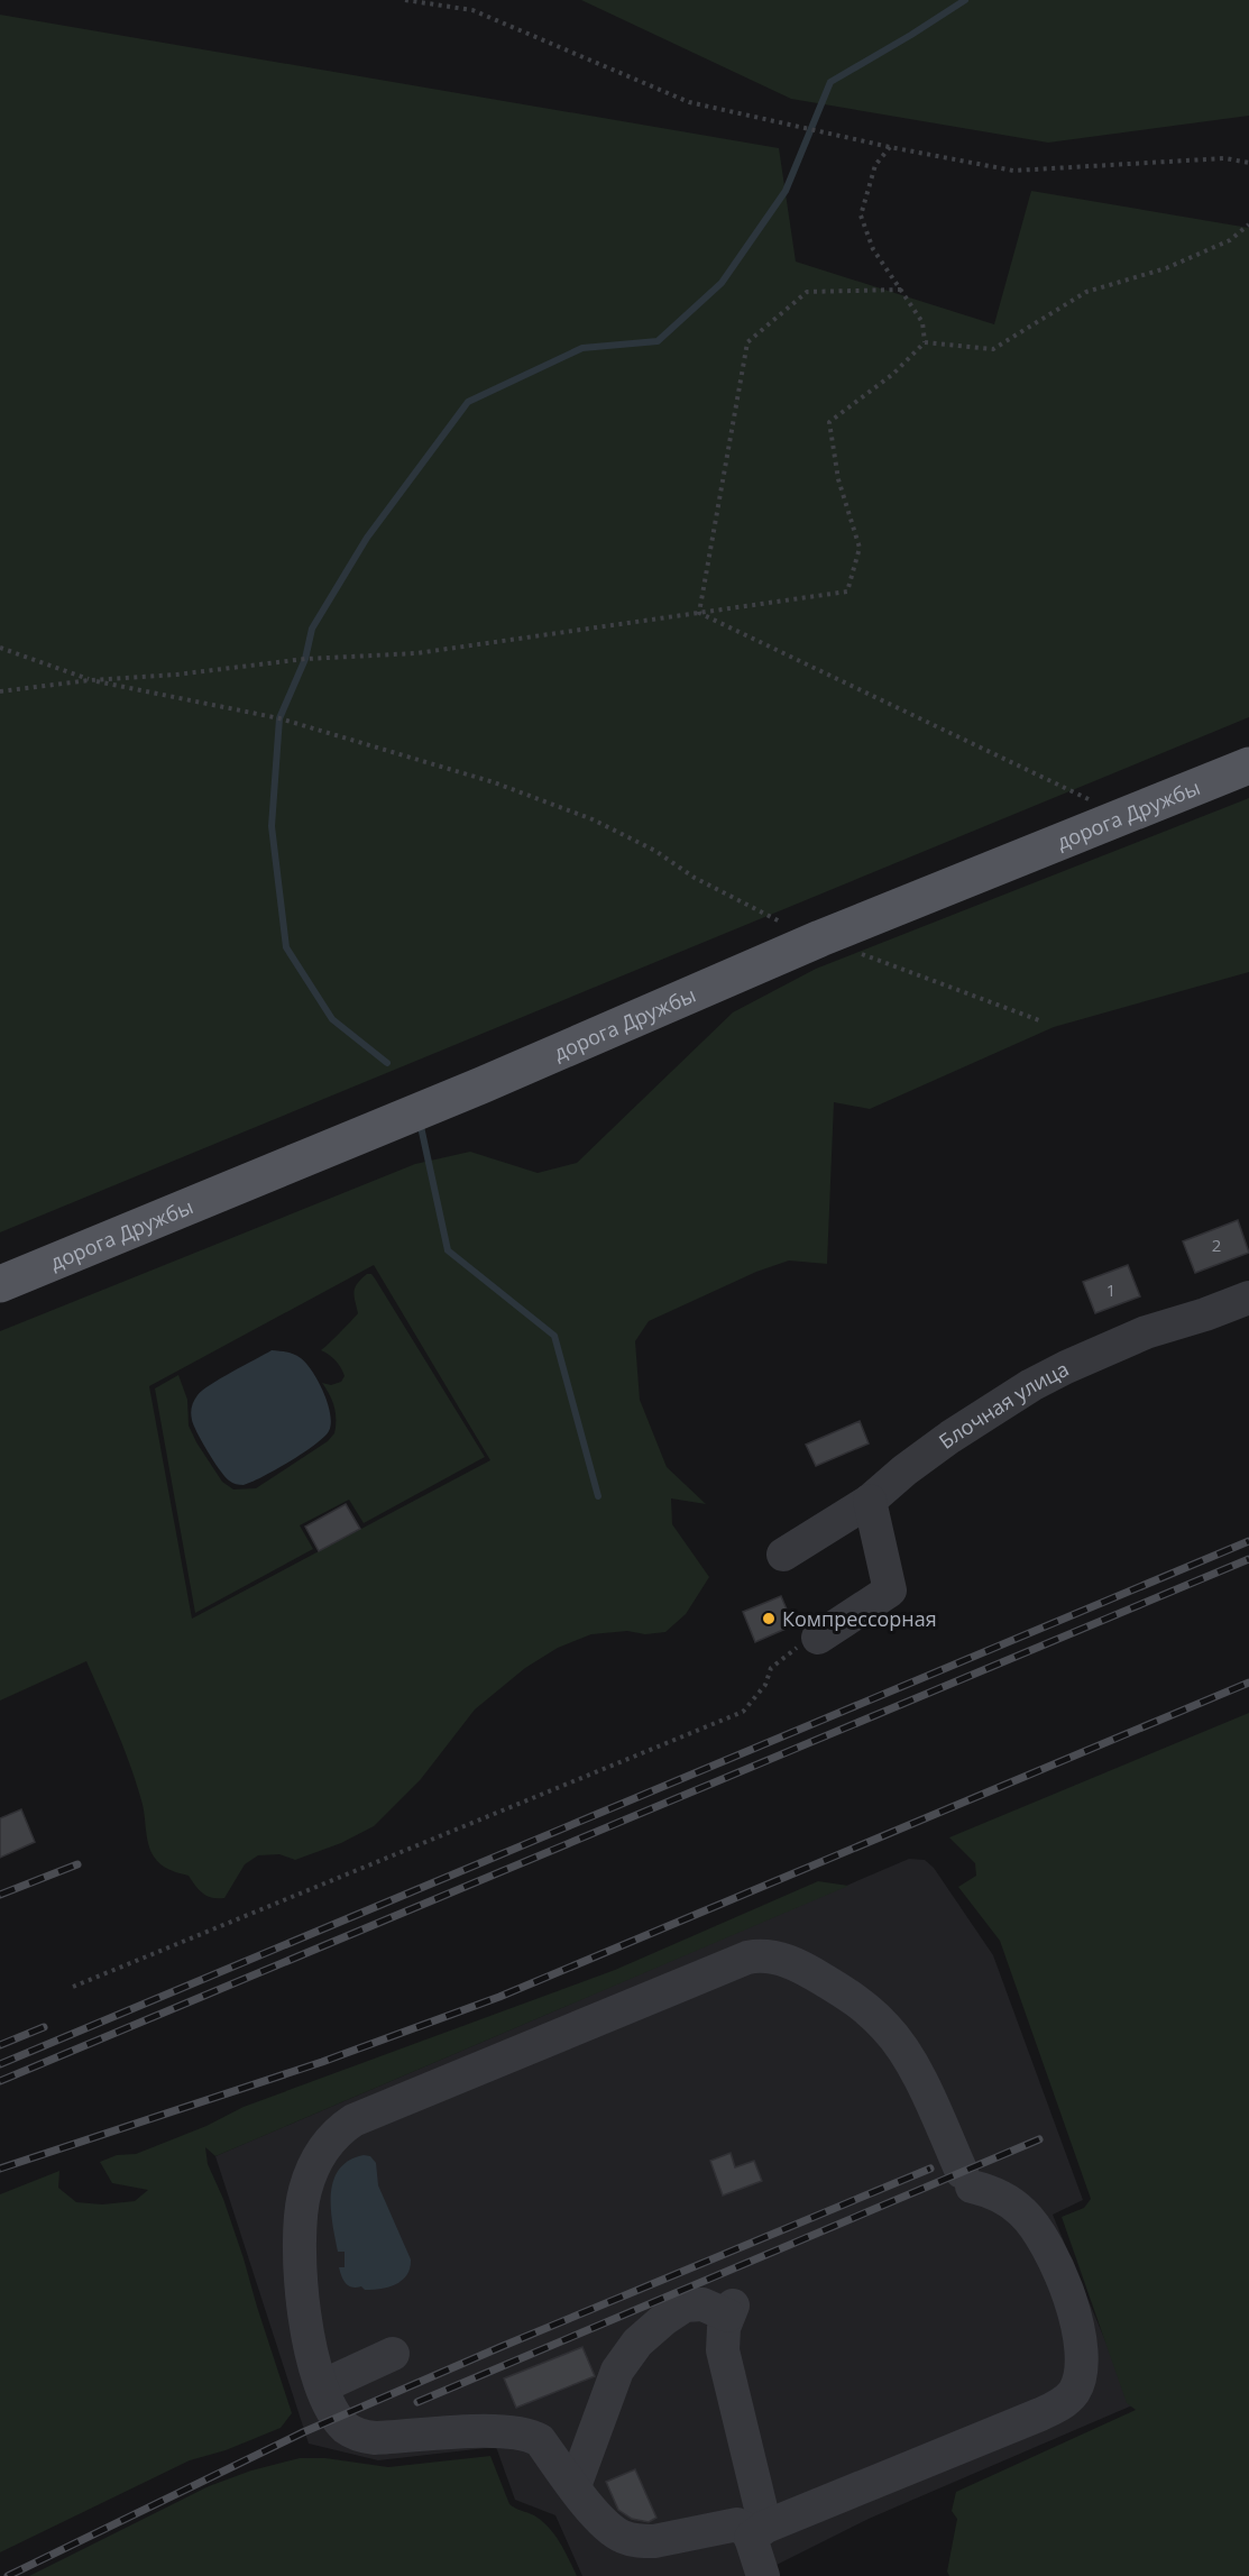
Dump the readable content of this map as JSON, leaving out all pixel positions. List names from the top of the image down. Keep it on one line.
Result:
{"streets":{"main road":["дорога Дружбы"],"street":["Блочная улица"]},"places":["Компрессорная"],"house_numbers":["2","1"]}
